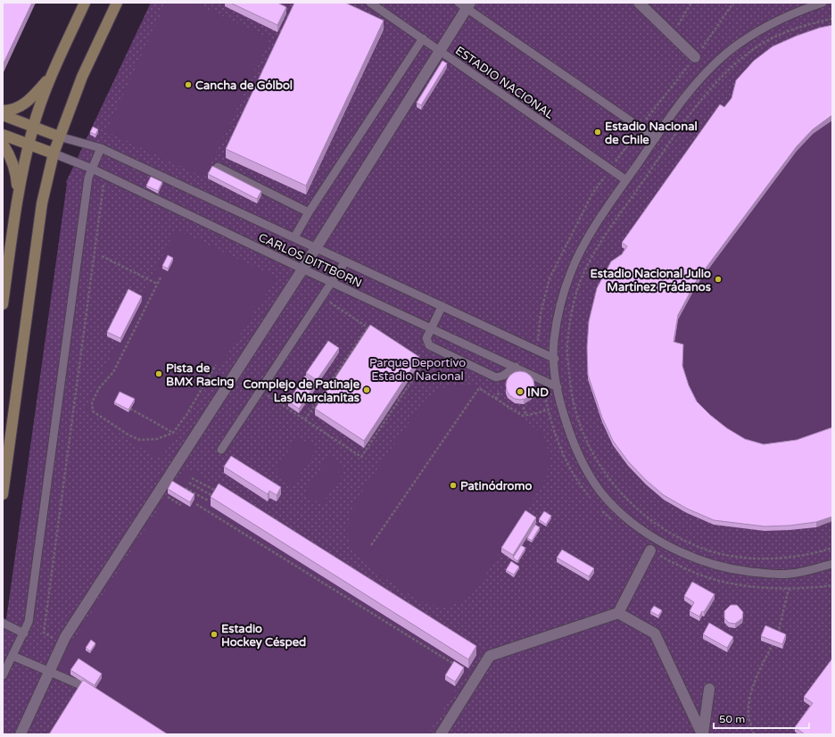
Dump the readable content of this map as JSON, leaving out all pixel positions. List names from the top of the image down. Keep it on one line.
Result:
{"streets":{"lane":["ESTADIO NACIONAL","CARLOS DITTBORN"]},"parks":["Parque Deportivo Estadio Nacional"],"places":["Cancha de Gólbol","Estadio Nacional de Chile","Estadio Nacional Julio Martínez Prádanos","Pista de BMX Racing","Complejo de Patinaje Las Marcianitas","IND","Patinódromo","Estadio Hockey Césped"],"scale_bar":"50 m"}
